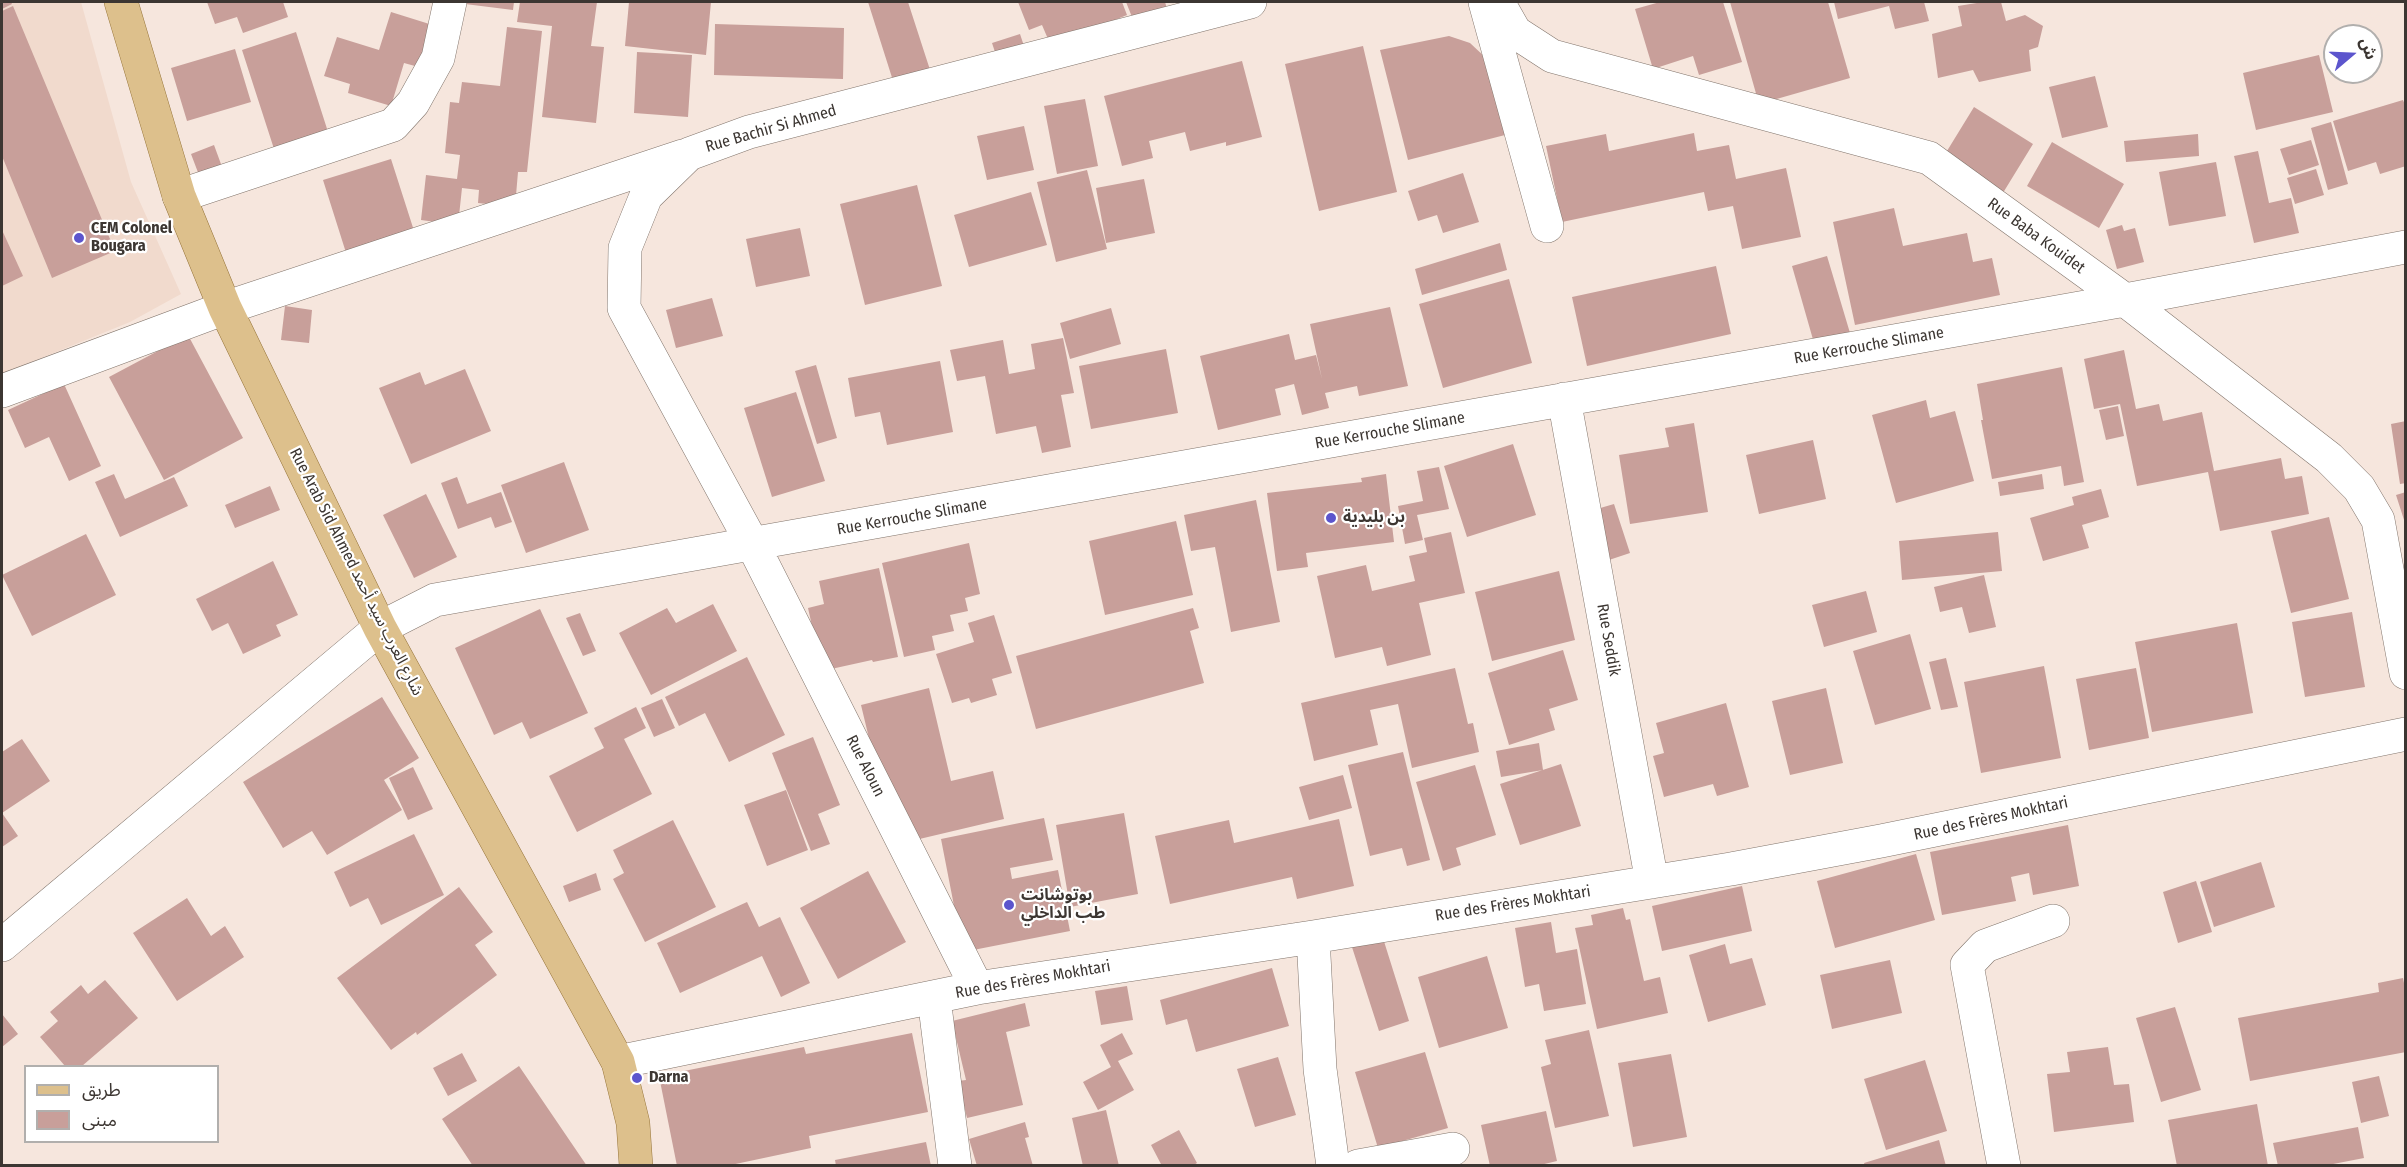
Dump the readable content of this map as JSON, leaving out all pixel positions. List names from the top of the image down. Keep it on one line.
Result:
{"streets":{"main road":["Rue Arab Sid Ahmed شارع العرب سيد أحمد"],"street":["Rue Bachir Si Ahmed","Rue Baba Kouidet","Rue Kerrouche Slimane","Rue Seddik","Rue Aloun","Rue des Frères Mokhtari"]},"crossings":[["Rue Bachir Si Ahmed","Rue Kerrouche Slimane"],["Rue Bachir Si Ahmed","Rue Aloun"],["Rue Baba Kouidet","Rue Kerrouche Slimane"],["Rue Kerrouche Slimane","Rue Arab Sid Ahmed شارع العرب سيد أحمد"],["Rue Kerrouche Slimane","Rue Seddik"],["Rue Kerrouche Slimane","Rue Aloun"],["Rue Arab Sid Ahmed شارع العرب سيد أحمد","Rue des Frères Mokhtari"],["Rue Seddik","Rue des Frères Mokhtari"],["Rue Aloun","Rue des Frères Mokhtari"]],"places":["CEM Colonel Bougara","بن بليدية","بوتوشانت طب الداخلي","Darna"],"legend":["طريق","مبنى"],"north":"right"}
